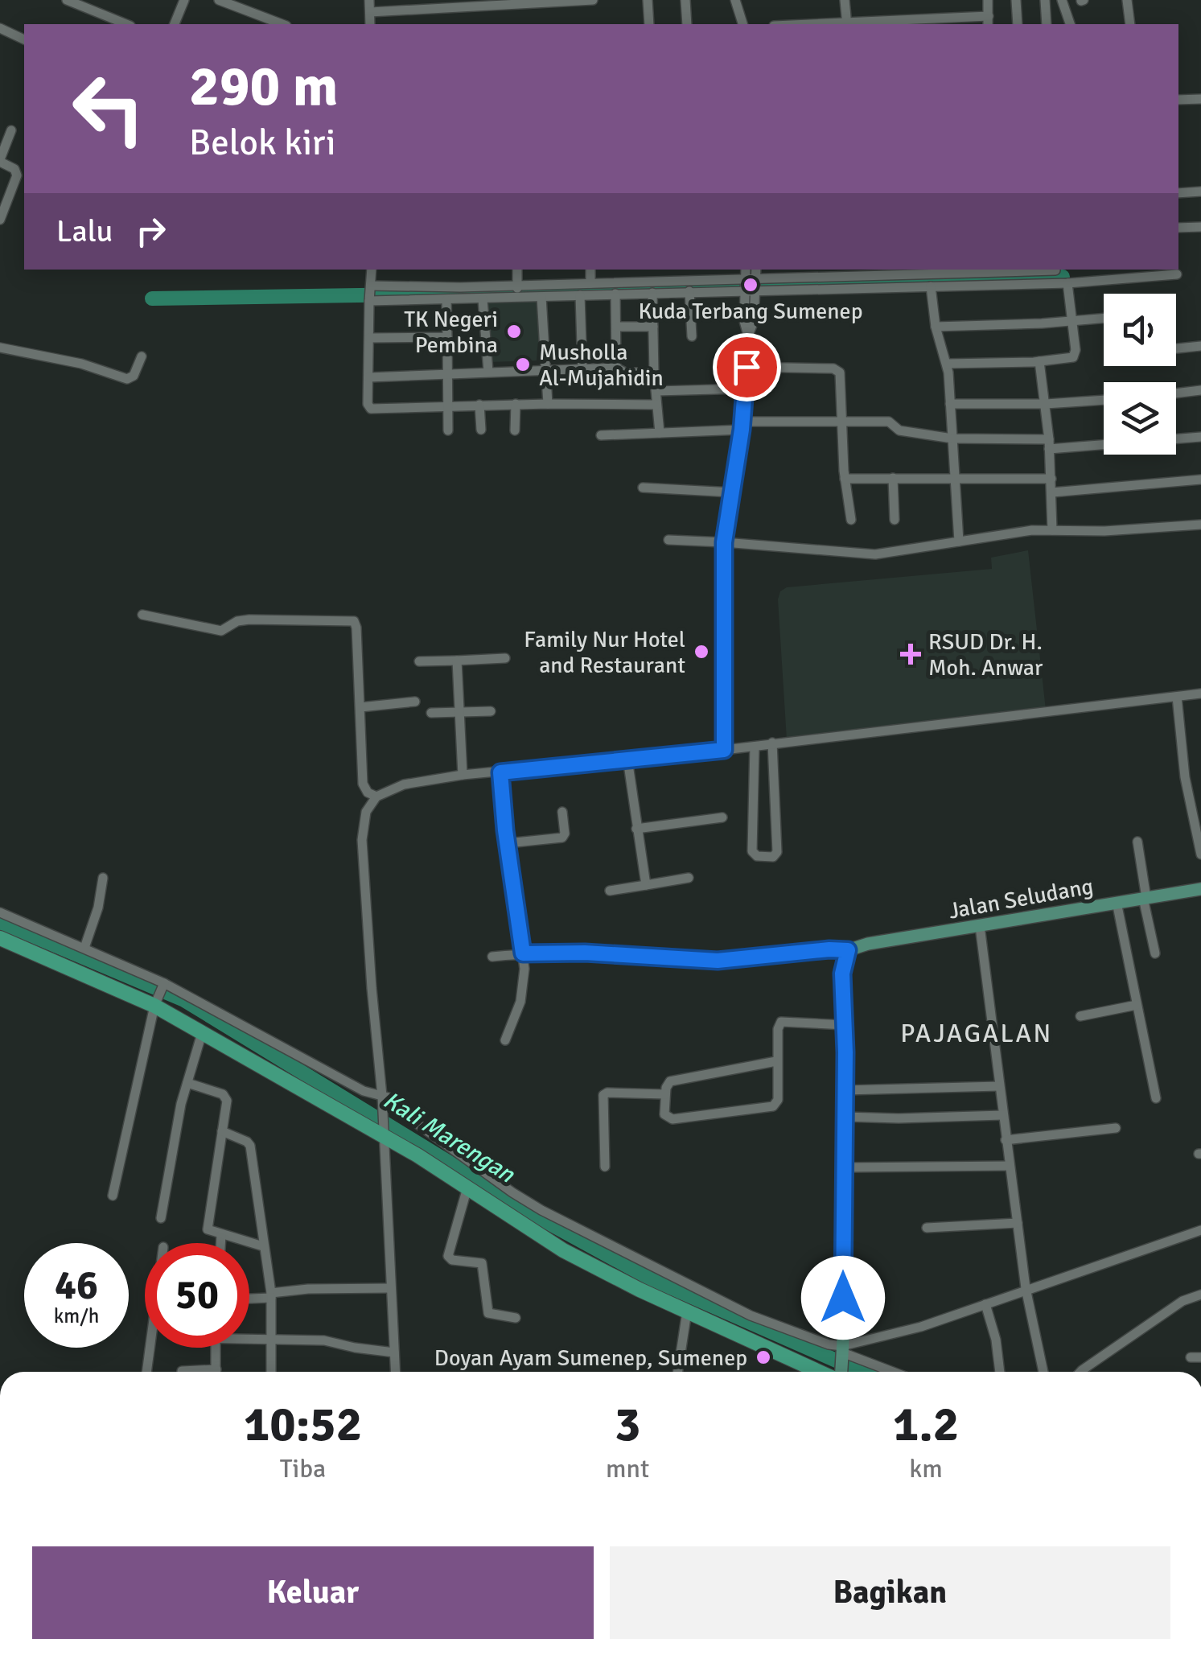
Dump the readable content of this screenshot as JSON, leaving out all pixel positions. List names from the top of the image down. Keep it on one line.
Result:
{"streets":{"main road":["Jalan Seludang"]},"districts":["PAJAGALAN"],"water":["Kali Marengan"],"places":{"other":["Kuda Terbang Sumenep","TK Negeri Pembina","Musholla Al-Mujahidin","Family Nur Hotel and Restaurant","Doyan Ayam Sumenep, Sumenep"],"health":["RSUD Dr. H. Moh. Anwar"]},"page":{"turn":["290 m","Belok kiri"],"then":"Lalu","speed":"46 km/h","limit":"50","eta":["10:52","Tiba","3","mnt","1.2","km"],"buttons":["Keluar","Bagikan"]}}
